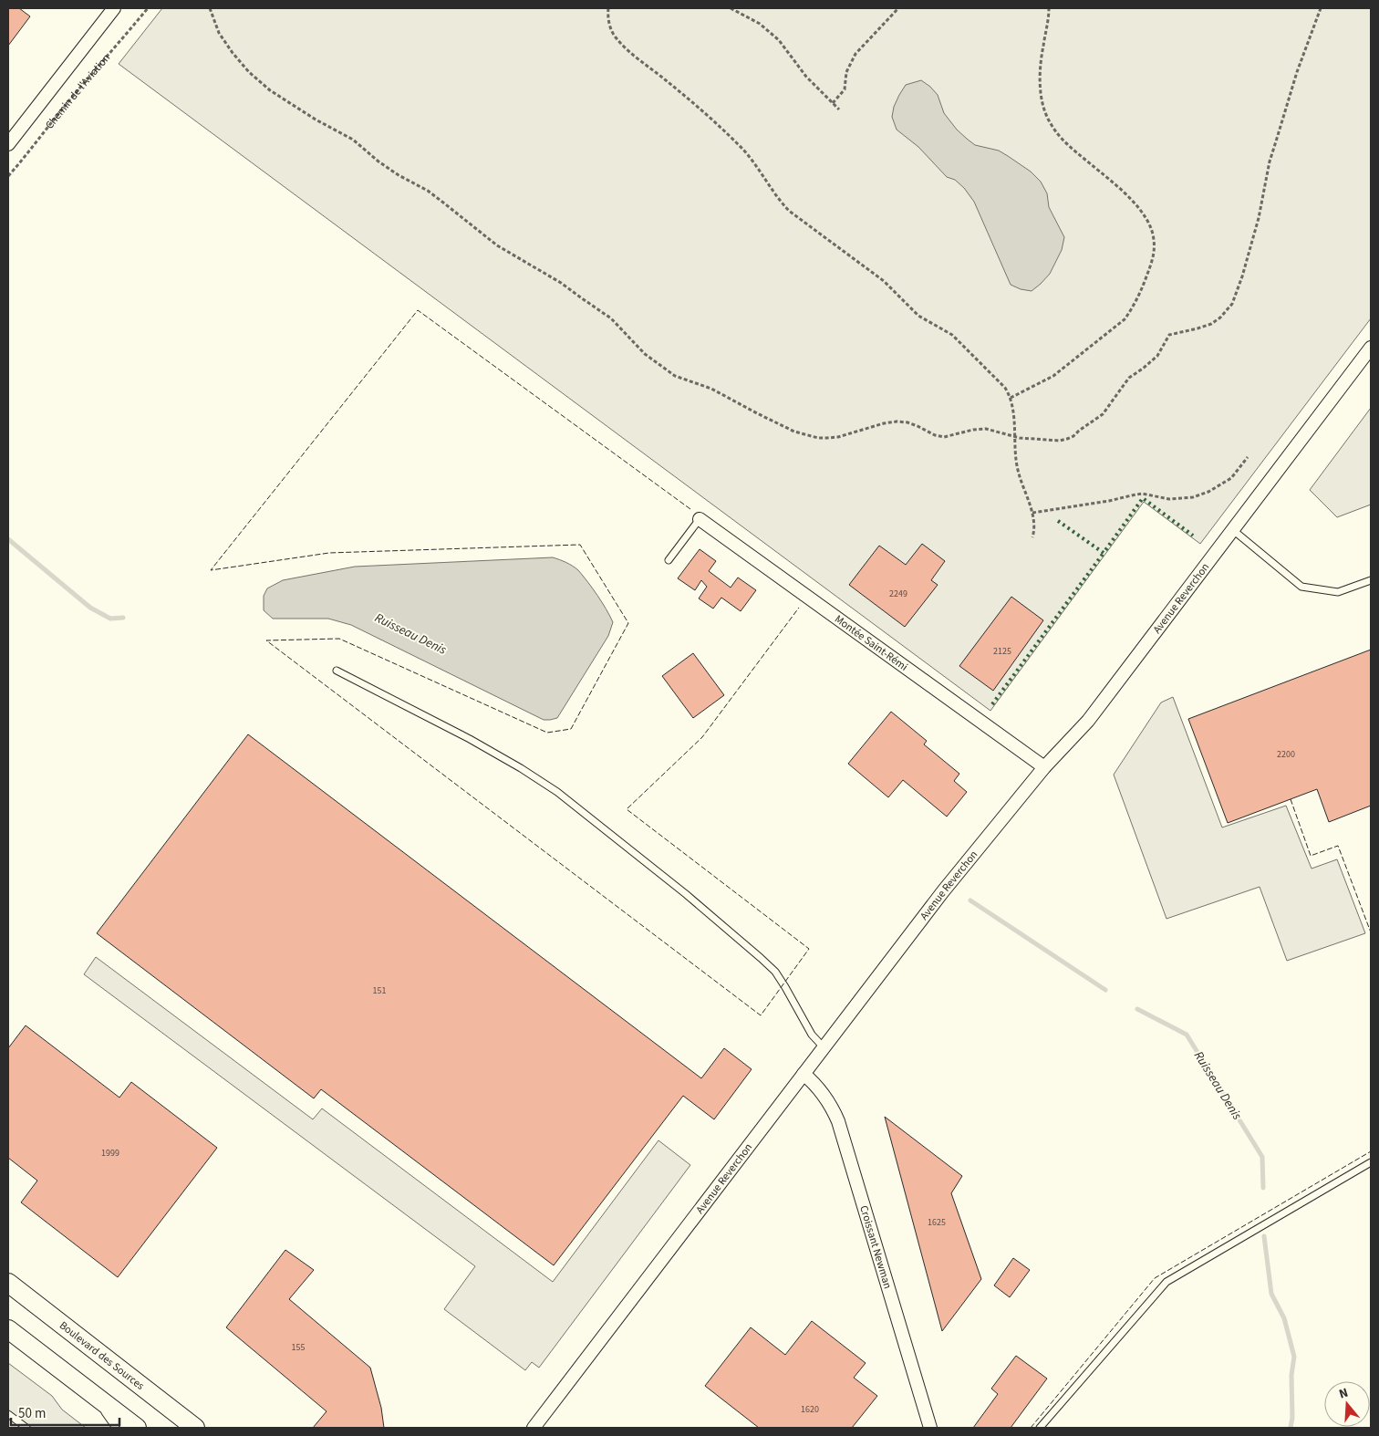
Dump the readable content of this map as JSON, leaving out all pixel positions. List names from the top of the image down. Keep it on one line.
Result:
{"streets":{"main road":["Boulevard des Sources"],"street":["Chemin de l'Aviation","Avenue Reverchon","Montée Saint-Rémi","Croissant Newman"]},"crossings":[["Avenue Reverchon","Montée Saint-Rémi"],["Avenue Reverchon","Croissant Newman"]],"water":["Ruisseau Denis"],"house_numbers":["2249","2125","2200","151","1999","1625","155","1620"],"scale_bar":"50 m","north":"top"}
